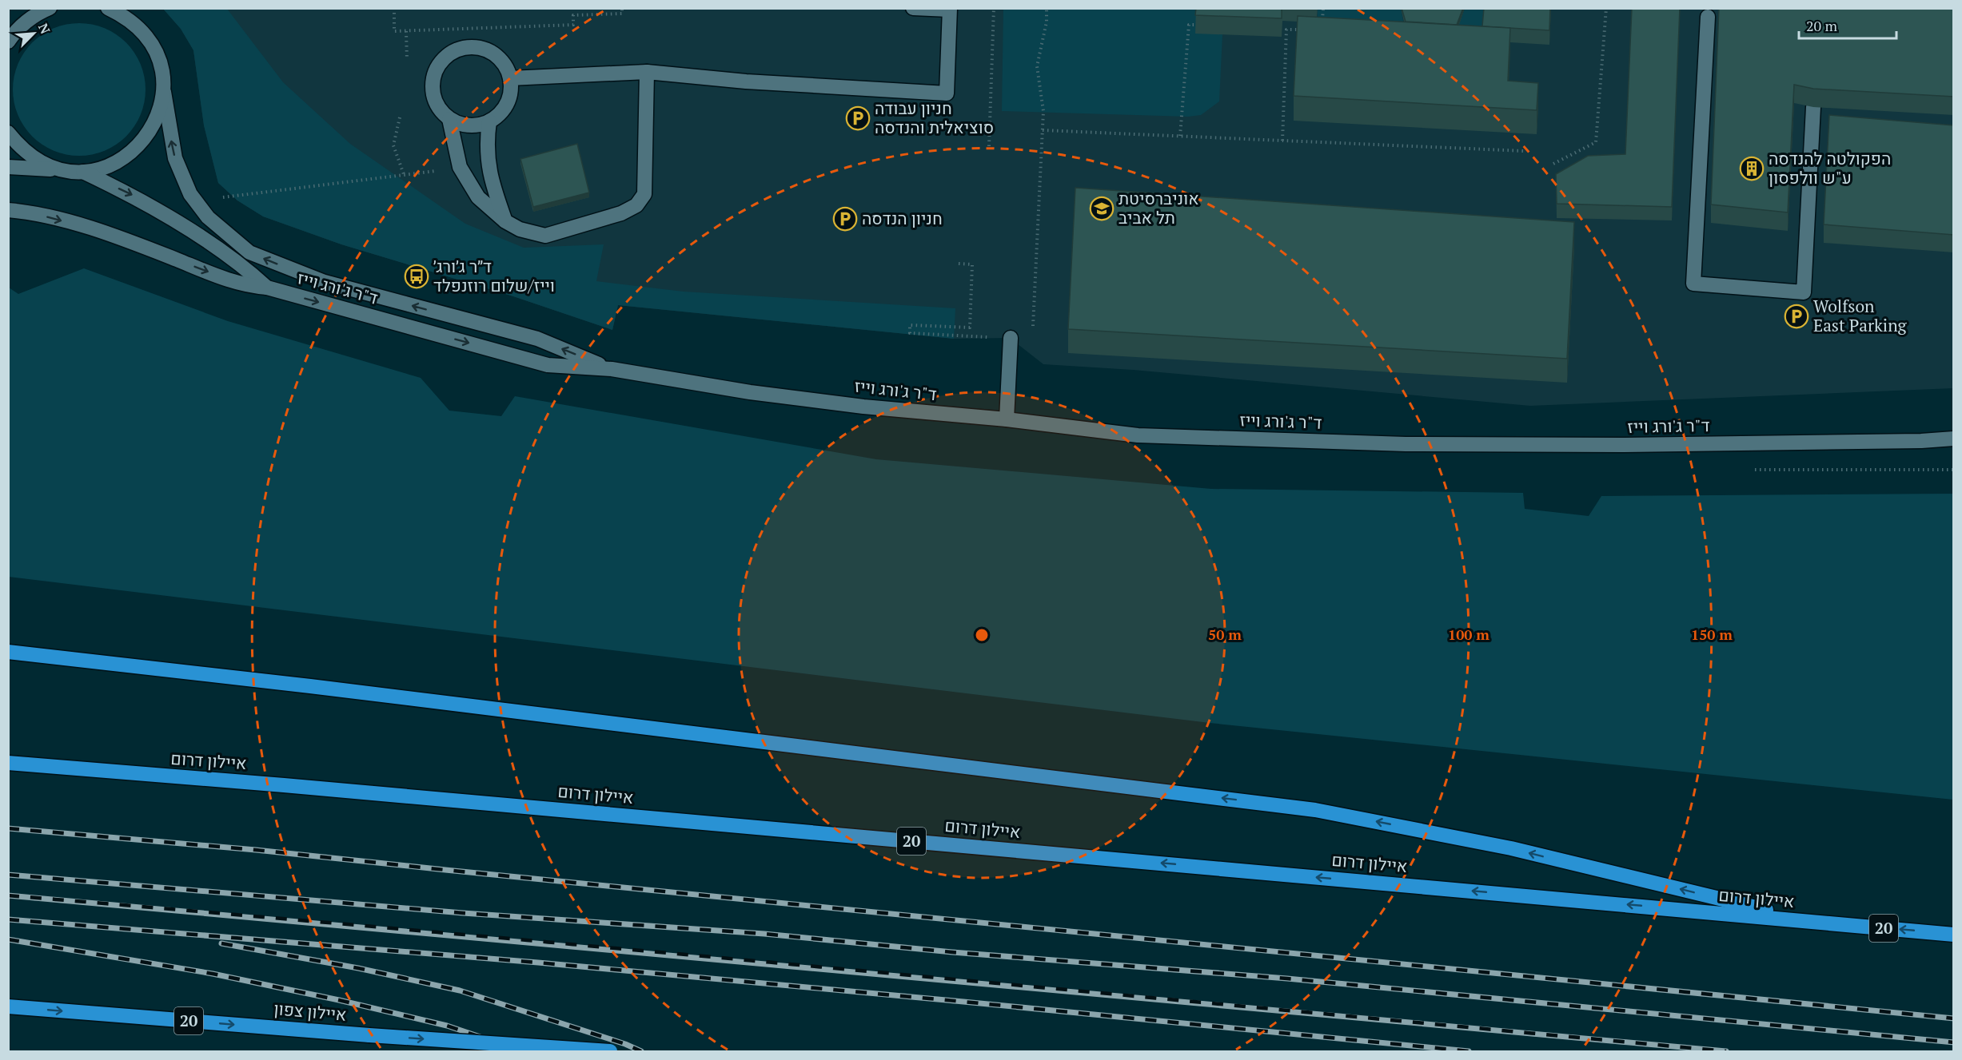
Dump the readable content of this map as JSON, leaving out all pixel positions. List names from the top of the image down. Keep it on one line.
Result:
{"streets":{"highway":["איילון דרום","20","איילון צפון"],"street":["ד\"ר ג'ורג וייז"]},"one_way":["איילון צפון"],"places":{"parking":["חניון עבודה סוציאלית והנדסה","חניון הנדסה","Wolfson East Parking"],"building":["הפקולטה להנדסה ע\"ש וולפסון"],"school or university":["אוניברסיטת תל אביב"],"bus stop":["ד״ר ג׳ורג׳ וייז/שלום רוזנפלד"]},"scale_bar":"20 m","north":"top right","rings":["50 m","100 m","150 m"]}
